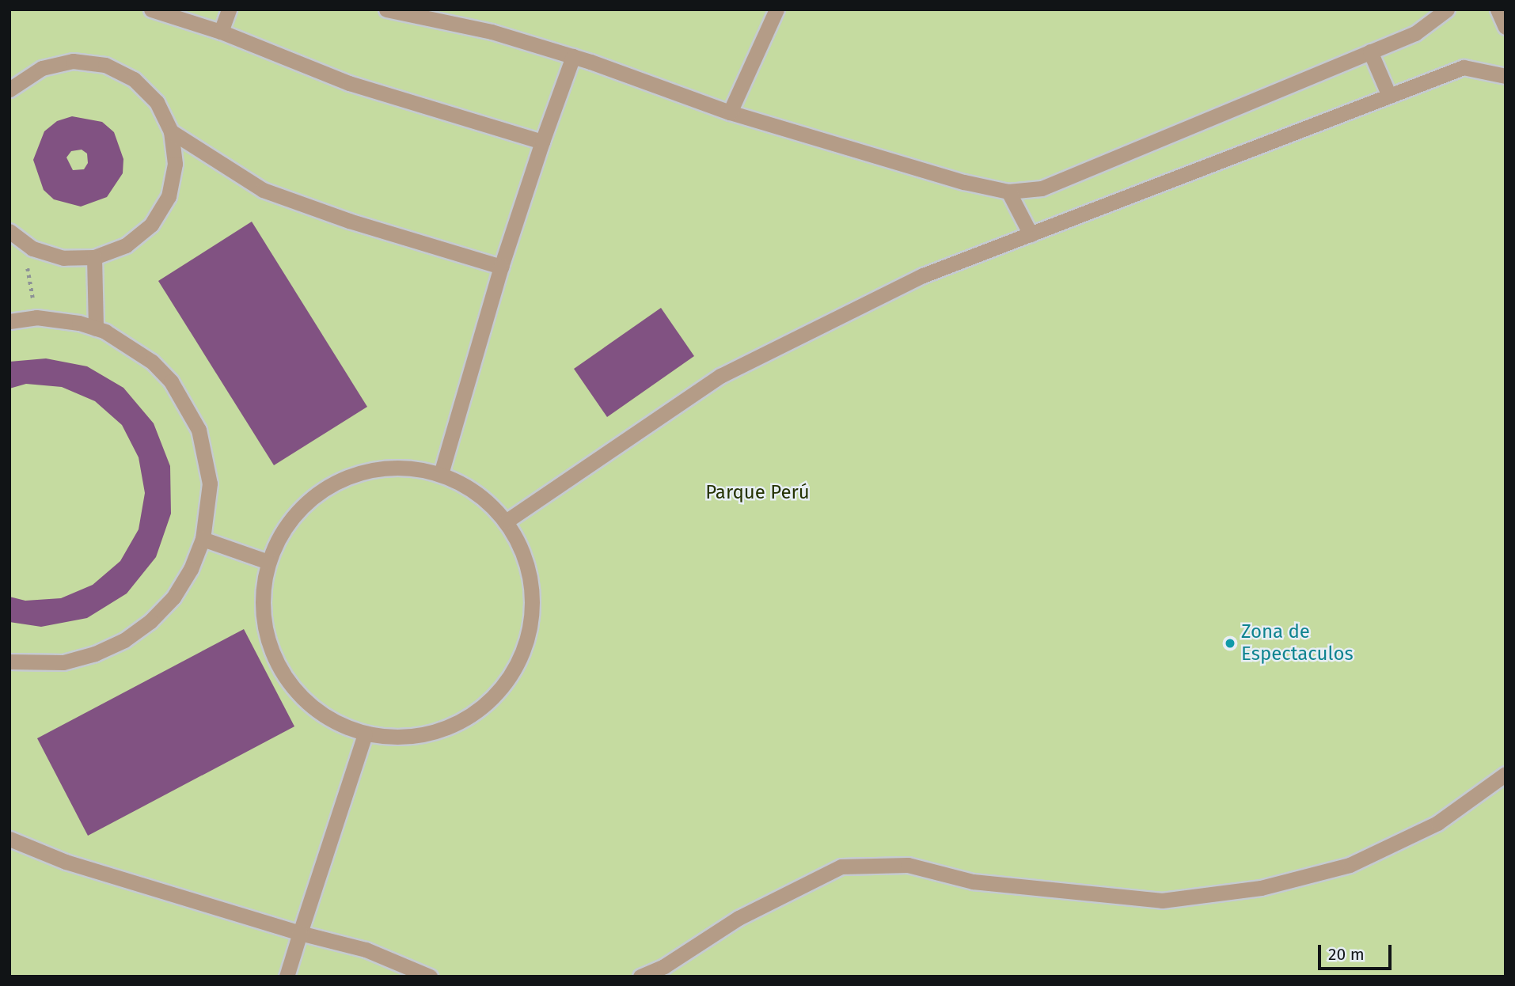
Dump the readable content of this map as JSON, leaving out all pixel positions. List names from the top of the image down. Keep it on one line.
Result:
{"parks":["Parque Perú"],"places":["Zona de Espectaculos"],"scale_bar":"20 m"}
